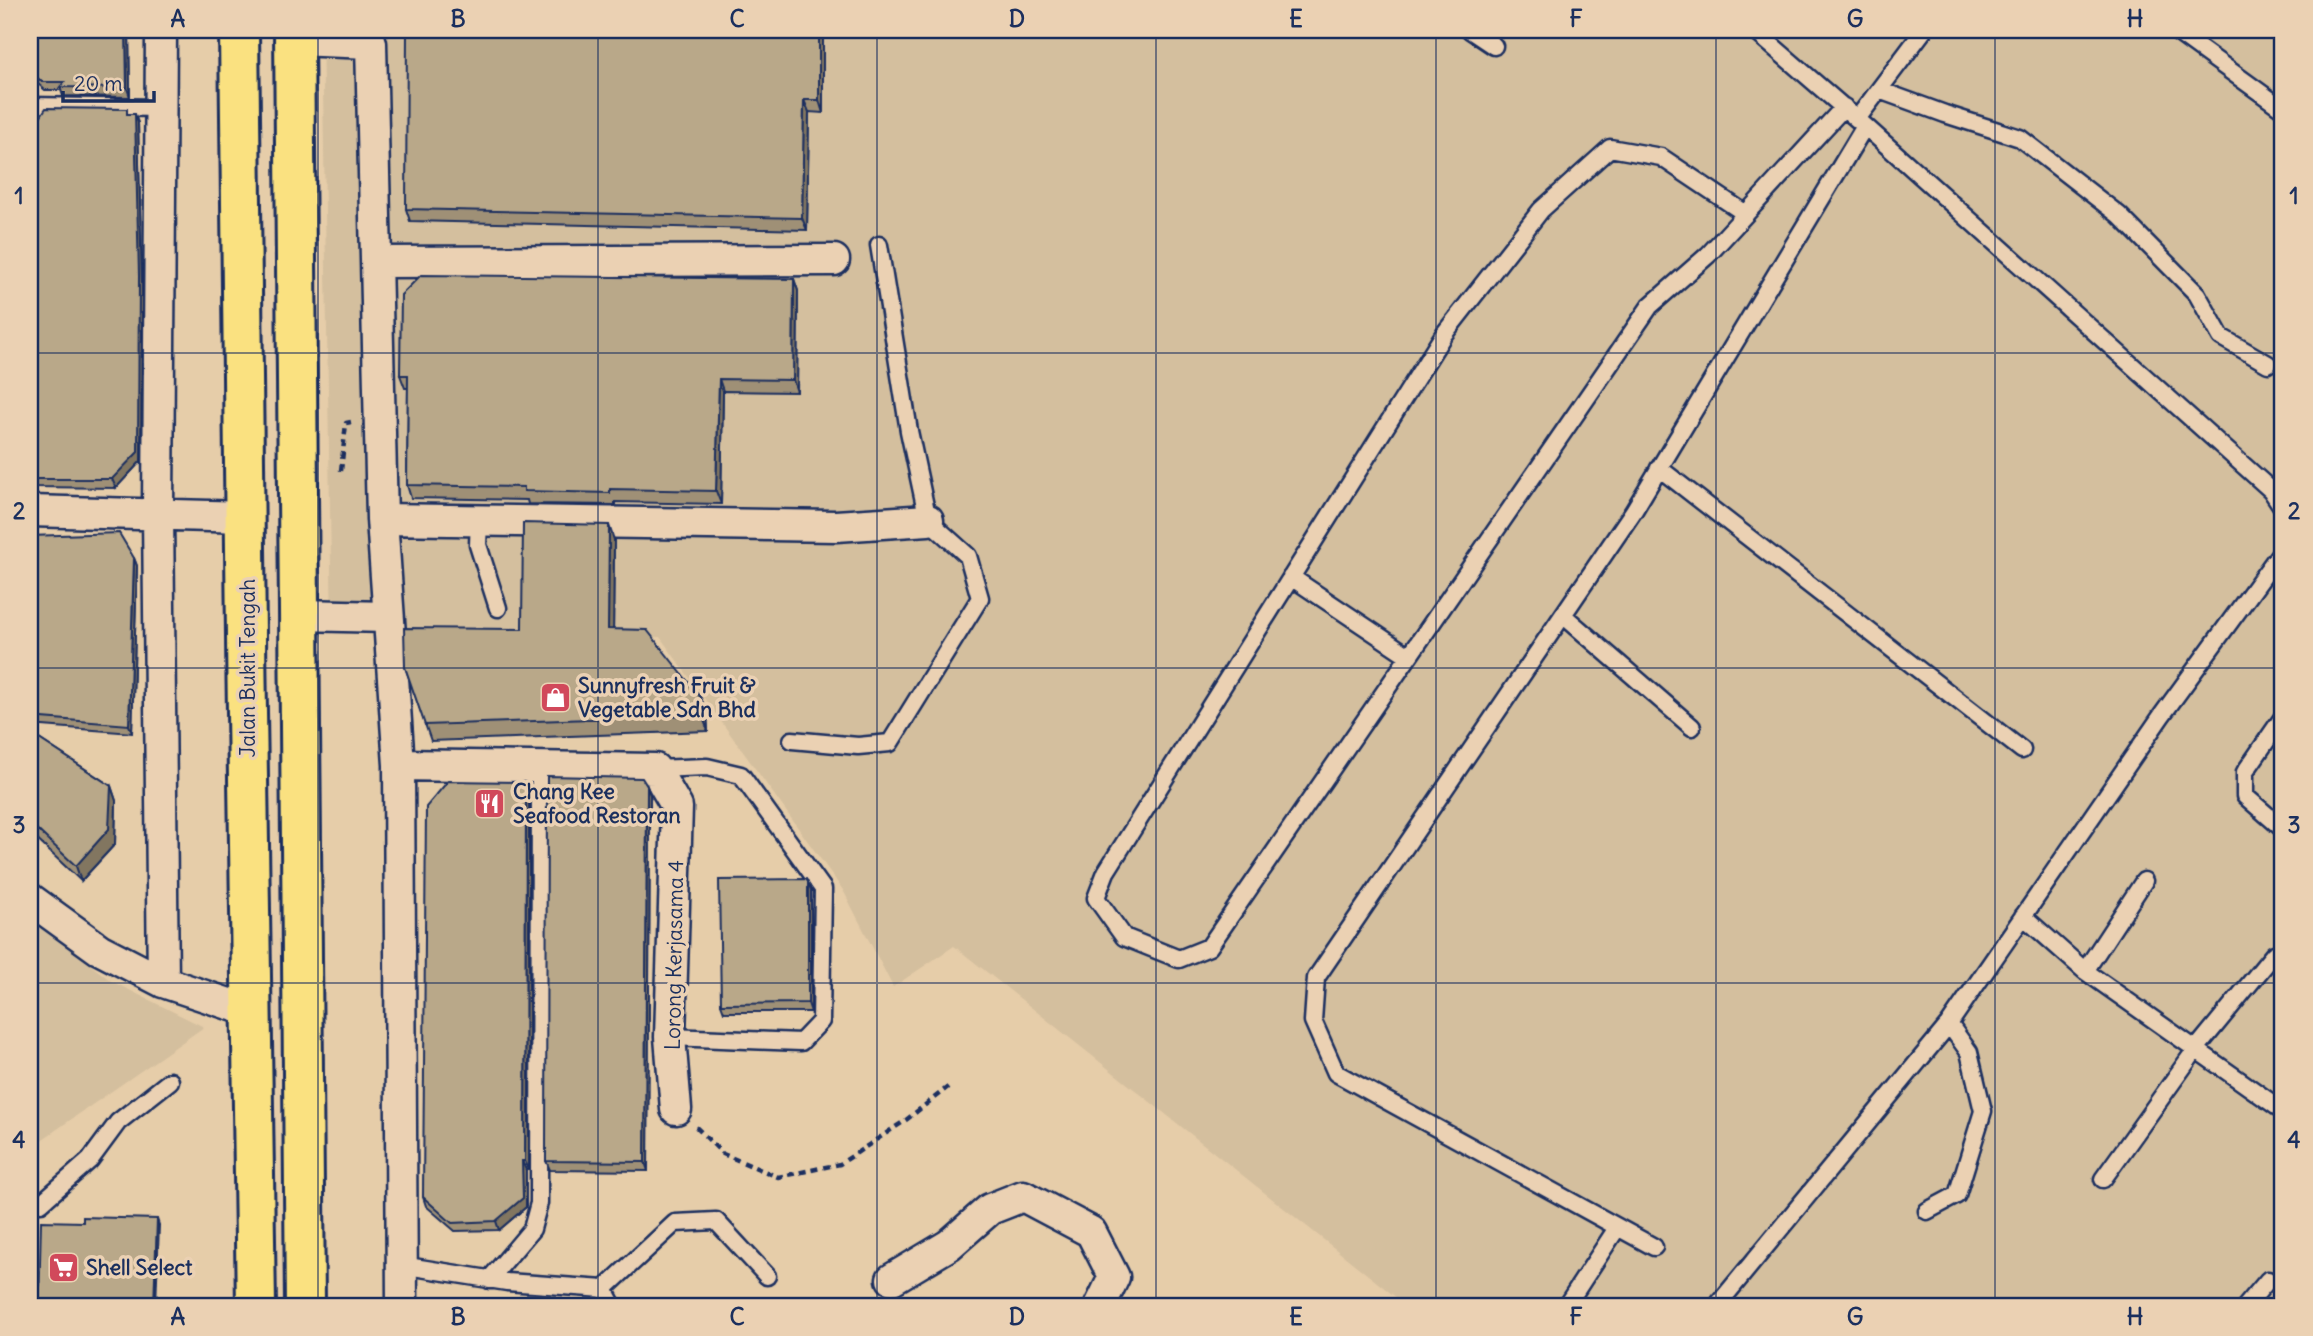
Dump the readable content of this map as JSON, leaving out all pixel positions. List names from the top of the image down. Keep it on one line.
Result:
{"streets":{"highway":["Jalan Bukit Tengah"],"street":["Lorong Kerjasama 4"]},"places":{"shop":["Sunnyfresh Fruit & Vegetable Sdn Bhd"],"restaurant":["Chang Kee Seafood Restoran"],"supermarket":["Shell Select"]},"scale_bar":"20 m","grid":{"columns":["A","B","C","D","E","F","G","H"],"rows":["1","2","3","4"]}}
